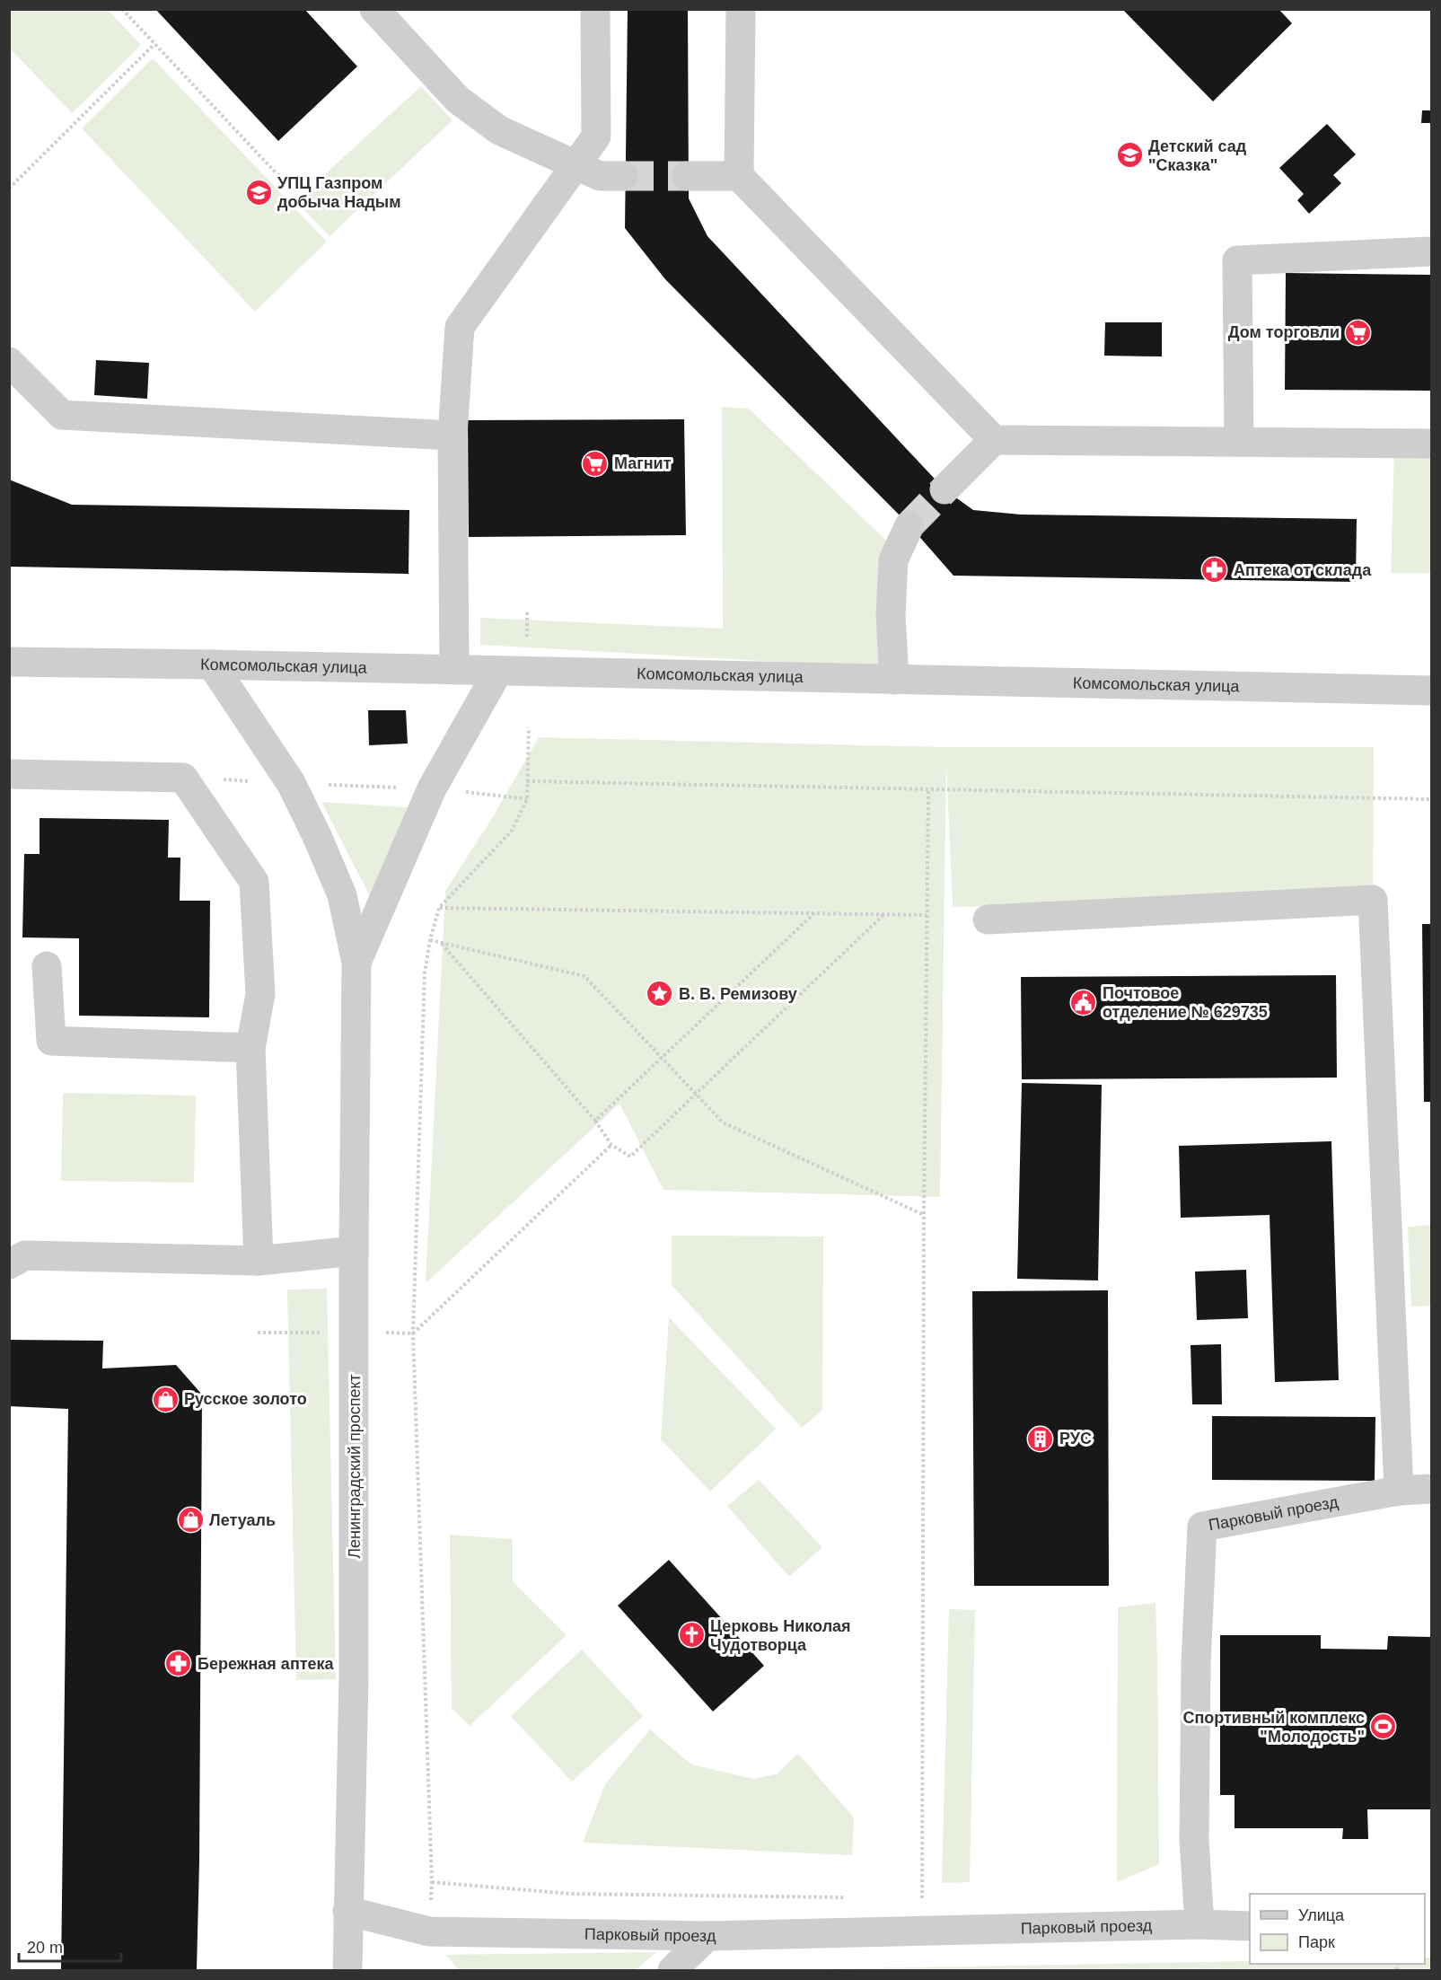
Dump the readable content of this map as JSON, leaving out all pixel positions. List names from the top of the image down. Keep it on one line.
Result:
{"streets":{"street":["Комсомольская улица","Ленинградский проспект","Парковый проезд"]},"crossings":[["Ленинградский проспект","Парковый проезд"]],"places":{"school or university":["Детский сад \"Сказка\"","УПЦ Газпром добыча Надым"],"supermarket":["Дом торговли","Магнит"],"pharmacy":["Аптека от склада","Бережная аптека"],"place":["В. В. Ремизову"],"public building":["Почтовое отделение № 629735"],"shop":["Русское золото","Летуаль"],"building":["РУС"],"church":["Церковь Николая Чудотворца"],"sports":["Спортивный комплекс \"Молодость\""]},"legend":["Улица","Парк"],"scale_bar":"20 m"}
